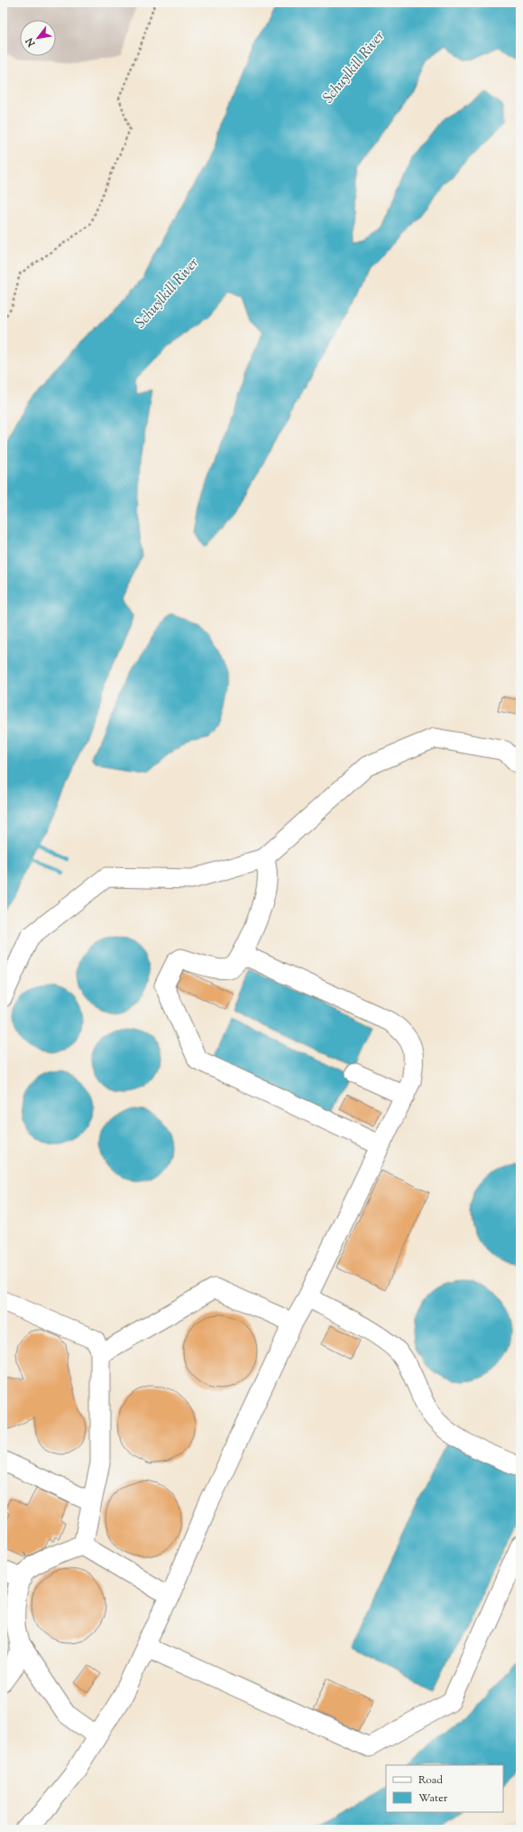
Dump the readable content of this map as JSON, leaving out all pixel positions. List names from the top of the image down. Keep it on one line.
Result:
{"water":["Schuylkill River"],"legend":["Road","Water"],"north":"bottom left"}
